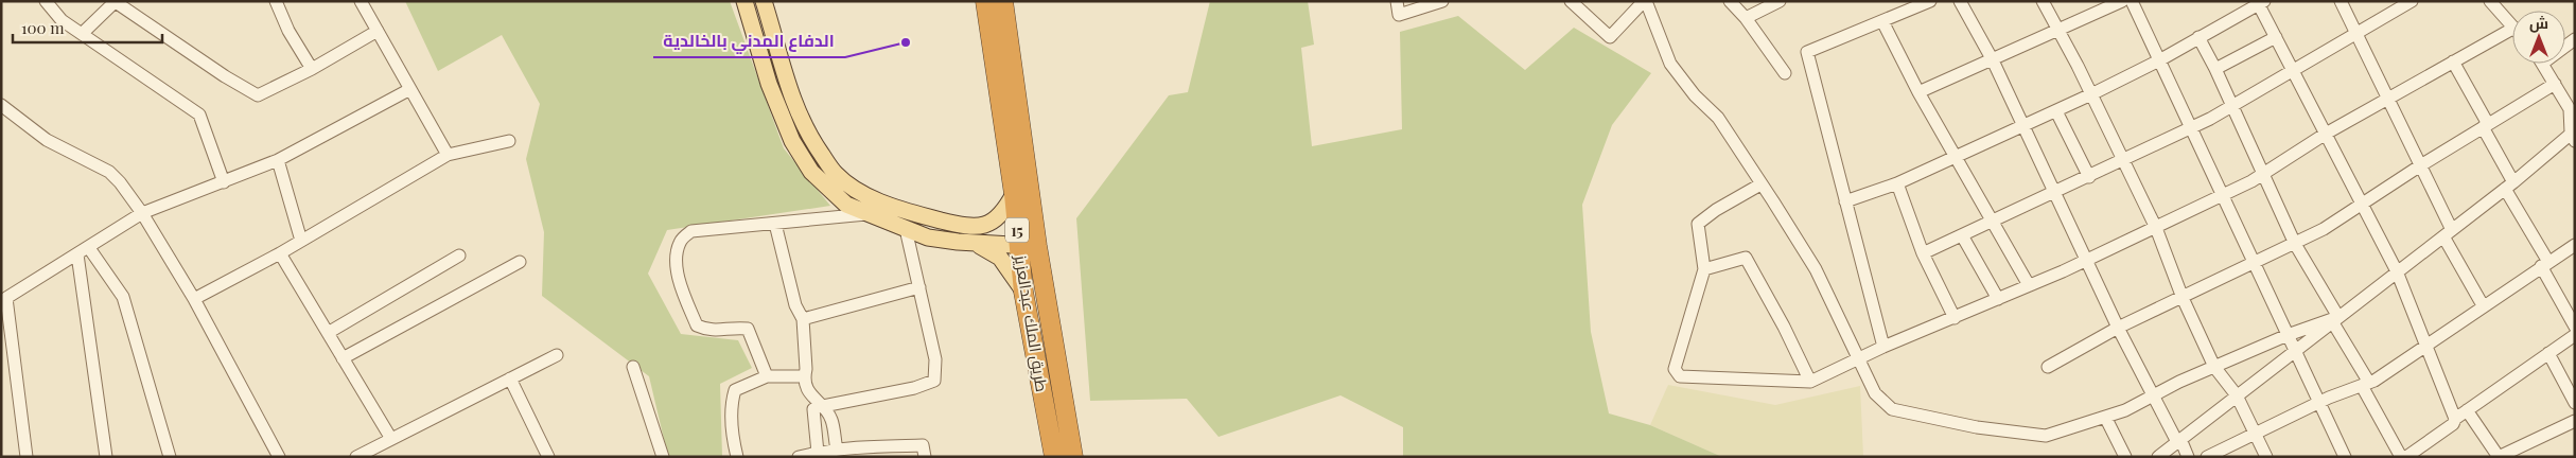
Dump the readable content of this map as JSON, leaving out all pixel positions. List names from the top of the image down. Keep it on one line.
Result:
{"streets":{"highway":["15","طريق الملك عبدالعزيز"]},"places":["الدفاع المدني بالخالدية"],"scale_bar":"100 m","north":"top"}
